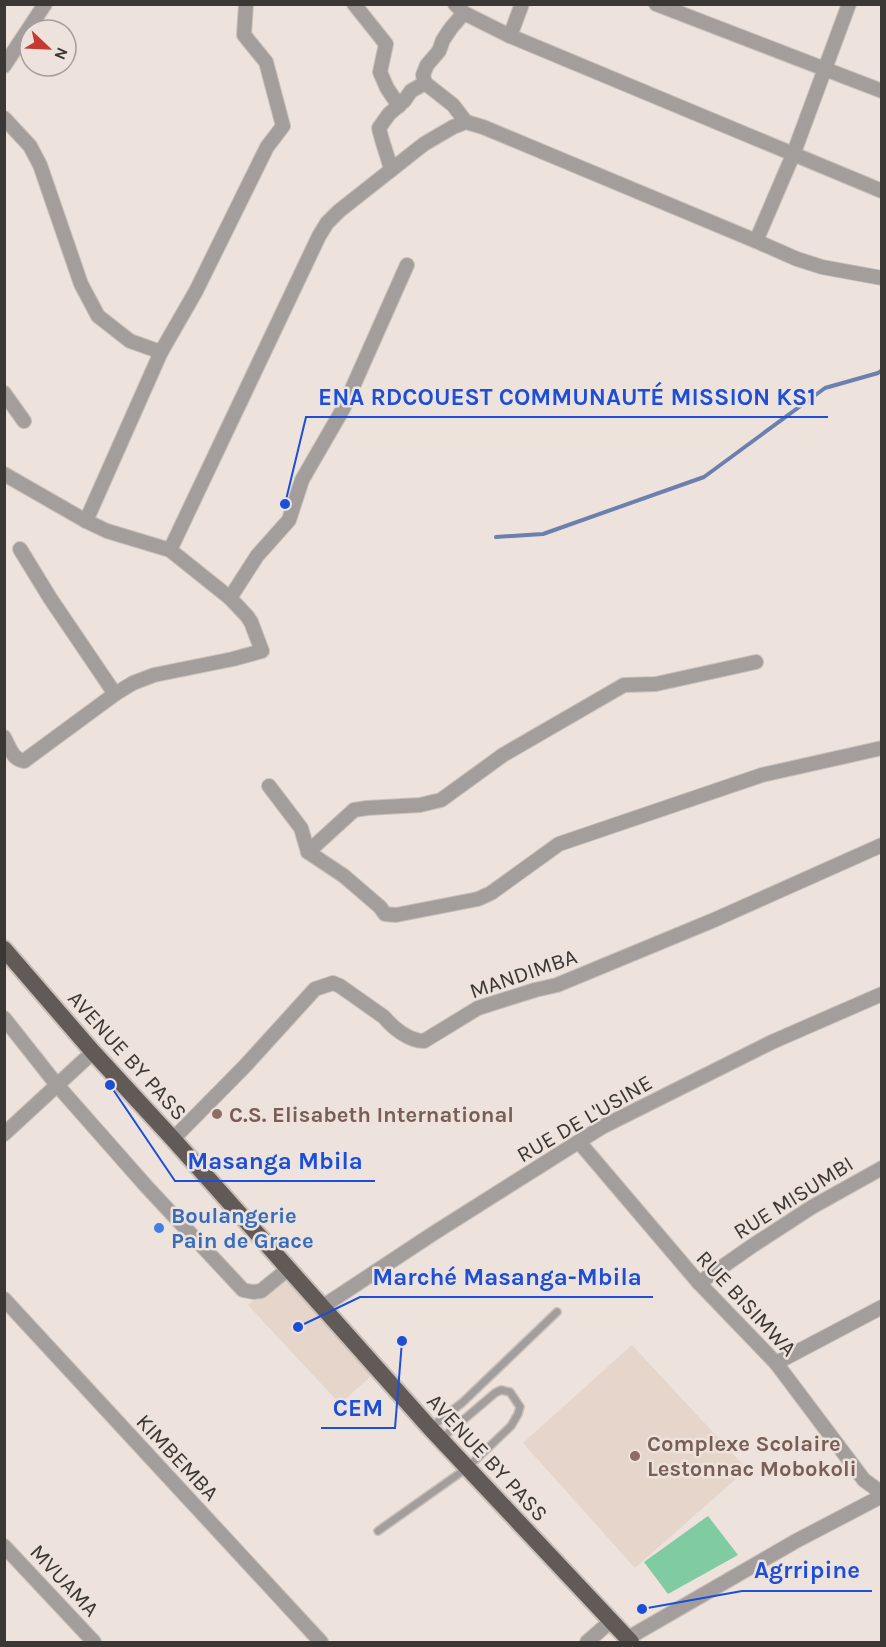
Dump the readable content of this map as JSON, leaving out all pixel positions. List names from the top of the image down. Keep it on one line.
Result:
{"streets":{"highway":["AVENUE BY PASS"],"street":["MANDIMBA","RUE DE L'USINE","RUE MISUMBI","RUE BISIMWA","KIMBEMBA","MVUAMA"]},"crossings":[["MANDIMBA","AVENUE BY PASS"],["AVENUE BY PASS","RUE DE L'USINE"],["RUE DE L'USINE","RUE BISIMWA"],["RUE MISUMBI","RUE BISIMWA"]],"places":["ENA RDCOUEST COMMUNAUTÉ MISSION KS1","Masanga Mbila","C.S. Elisabeth International","Boulangerie Pain de Grace","Marché Masanga-Mbila","CEM","Complexe Scolaire Lestonnac Mobokoli","Agrripine"],"north":"bottom right"}
